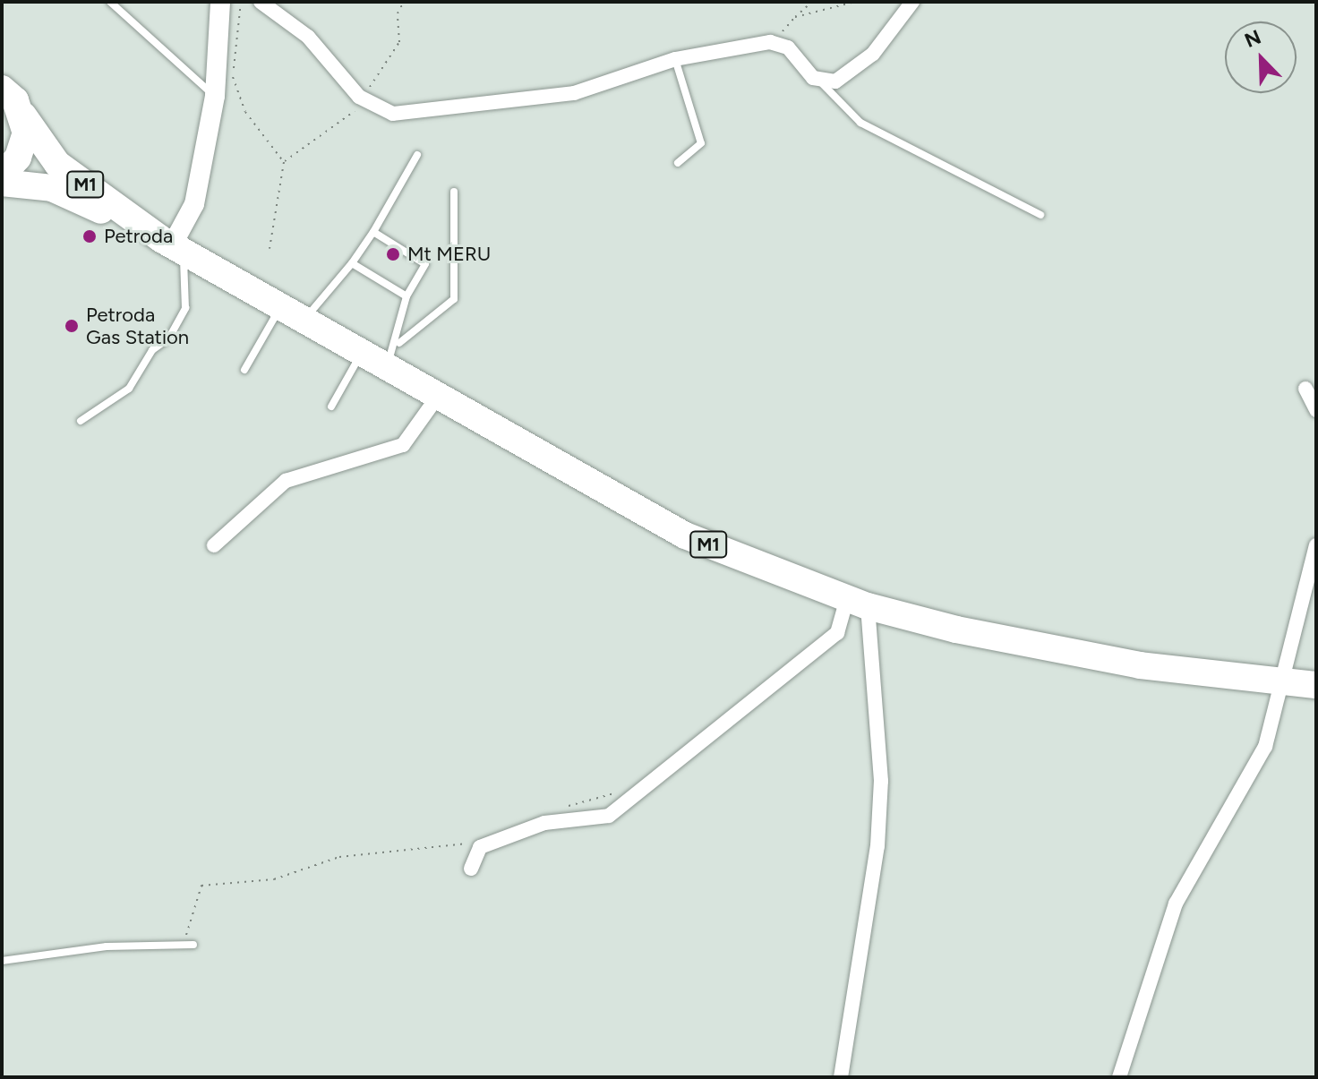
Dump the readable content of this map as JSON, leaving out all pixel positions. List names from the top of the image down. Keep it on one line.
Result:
{"streets":{"highway":["M1"]},"places":["Petroda","Mt MERU","Petroda Gas Station"],"north":"top left"}
